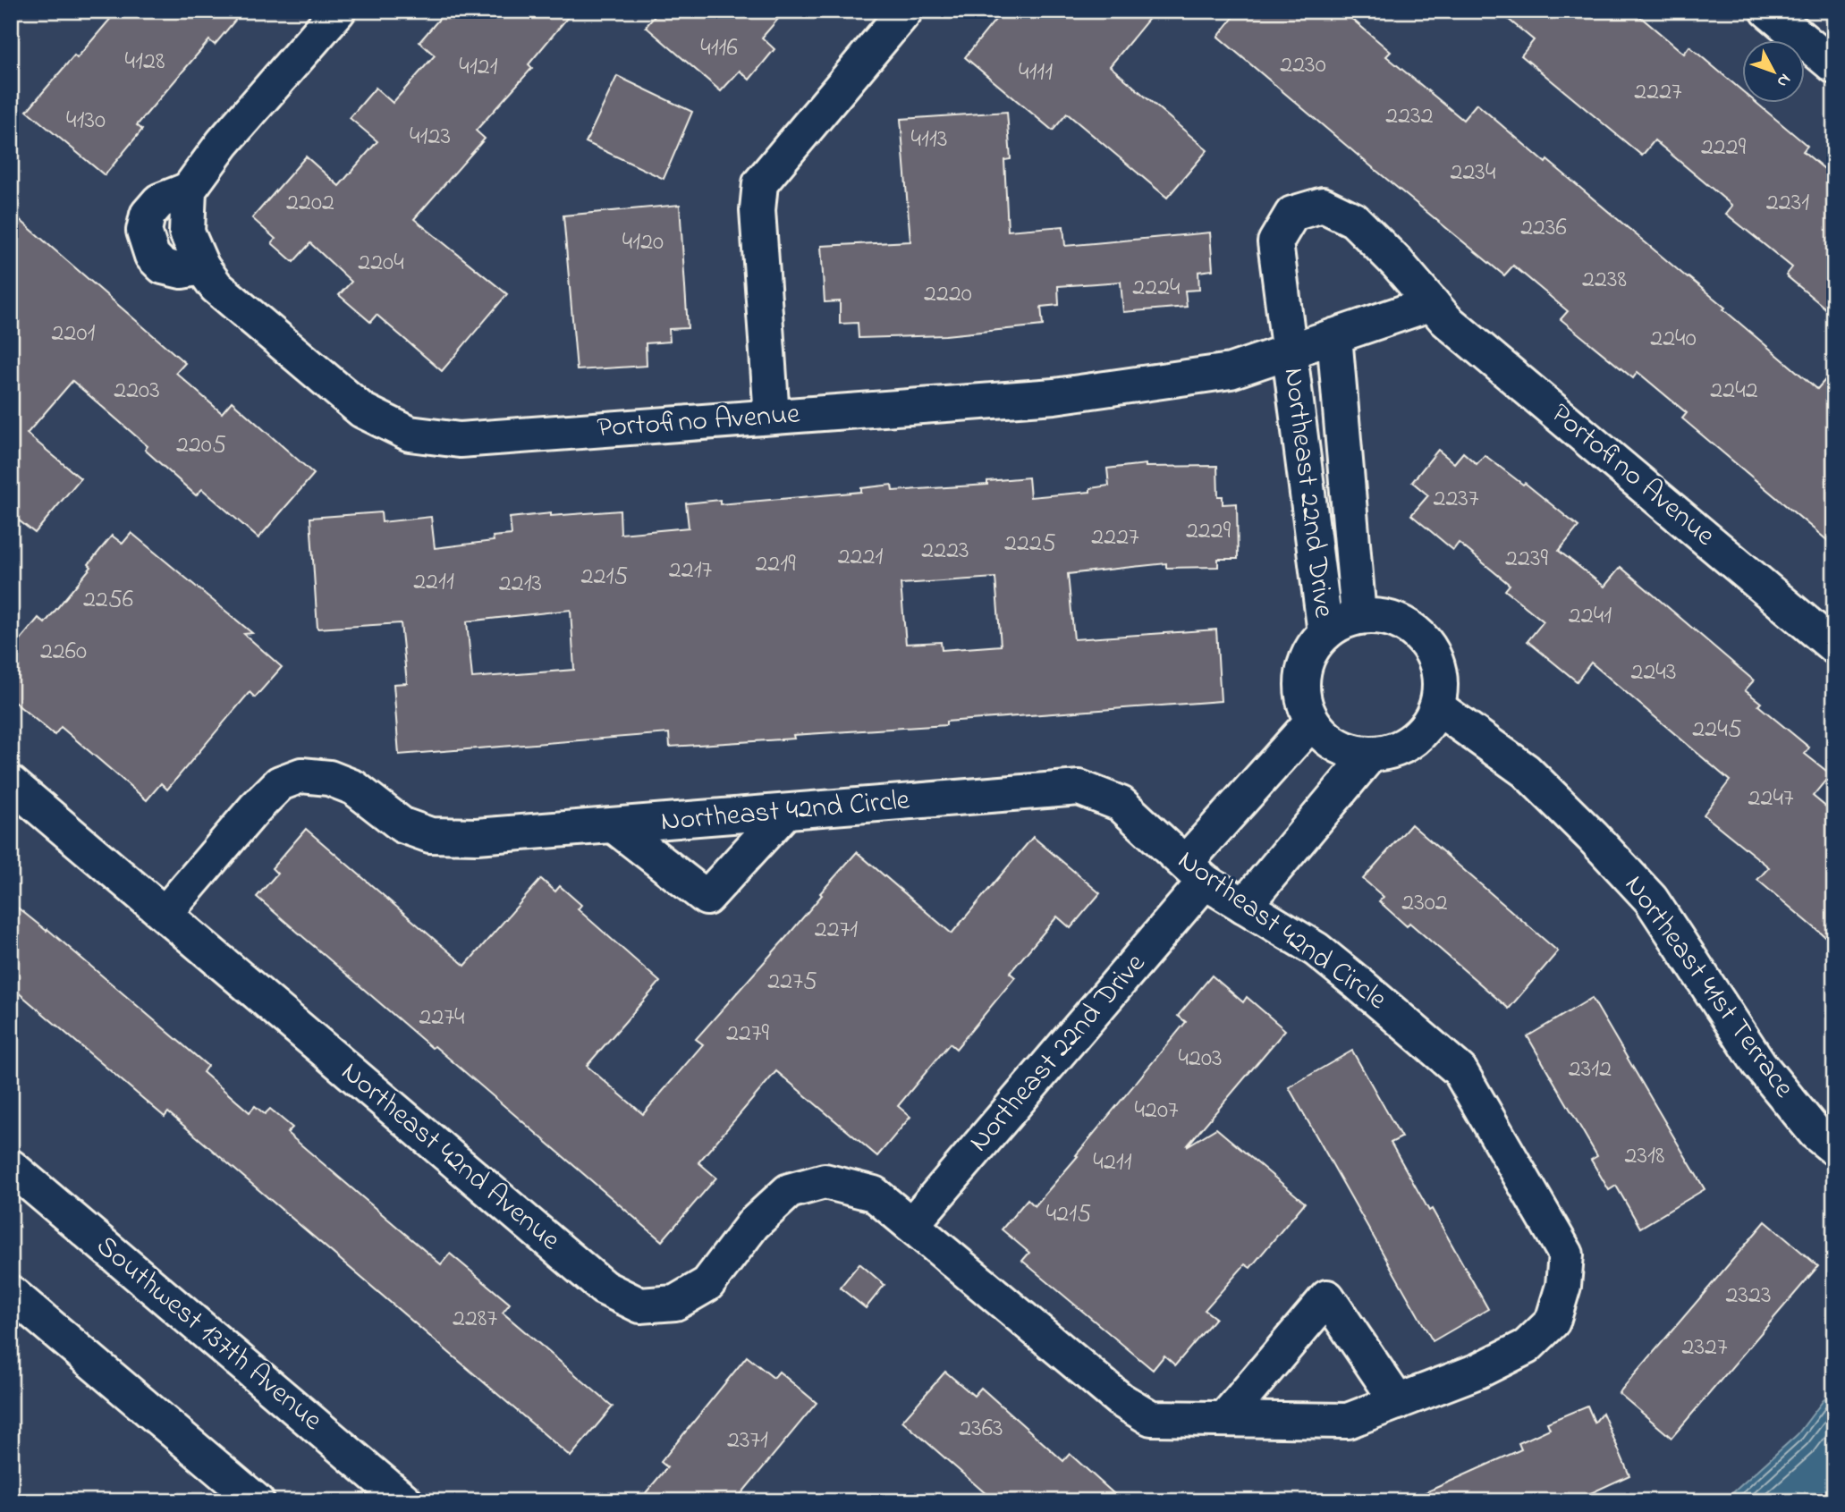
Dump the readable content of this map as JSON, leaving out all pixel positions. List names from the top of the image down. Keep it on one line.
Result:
{"streets":{"street":["Portofino Avenue","Northeast 22nd Drive","Northeast 42nd Circle","Northeast 41st Terrace","Northeast 42nd Avenue","Southwest 137th Avenue"]},"crossings":[["Portofino Avenue","Northeast 22nd Drive"],["Northeast 22nd Drive","Northeast 42nd Circle"],["Northeast 22nd Drive","Northeast 41st Terrace"],["Northeast 22nd Drive","Northeast 42nd Avenue"],["Northeast 42nd Circle","Northeast 42nd Avenue"]],"house_numbers":["4116","4128","2230","4121","4111","2227","2232","4130","4123","4113","2229","2234","2202","2231","2236","4120","2204","2238","2224","2220","2201","2240","2203","2242","2205","2237","2229","2227","2225","2223","2221","2239","2219","2217","2215","2211","2213","2256","2241","2260","2243","2245","2247","2302","2271","2275","2274","2279","4203","2312","4207","2318","4211","4215","2323","2287","2327","2363","2371"],"north":"bottom right"}
